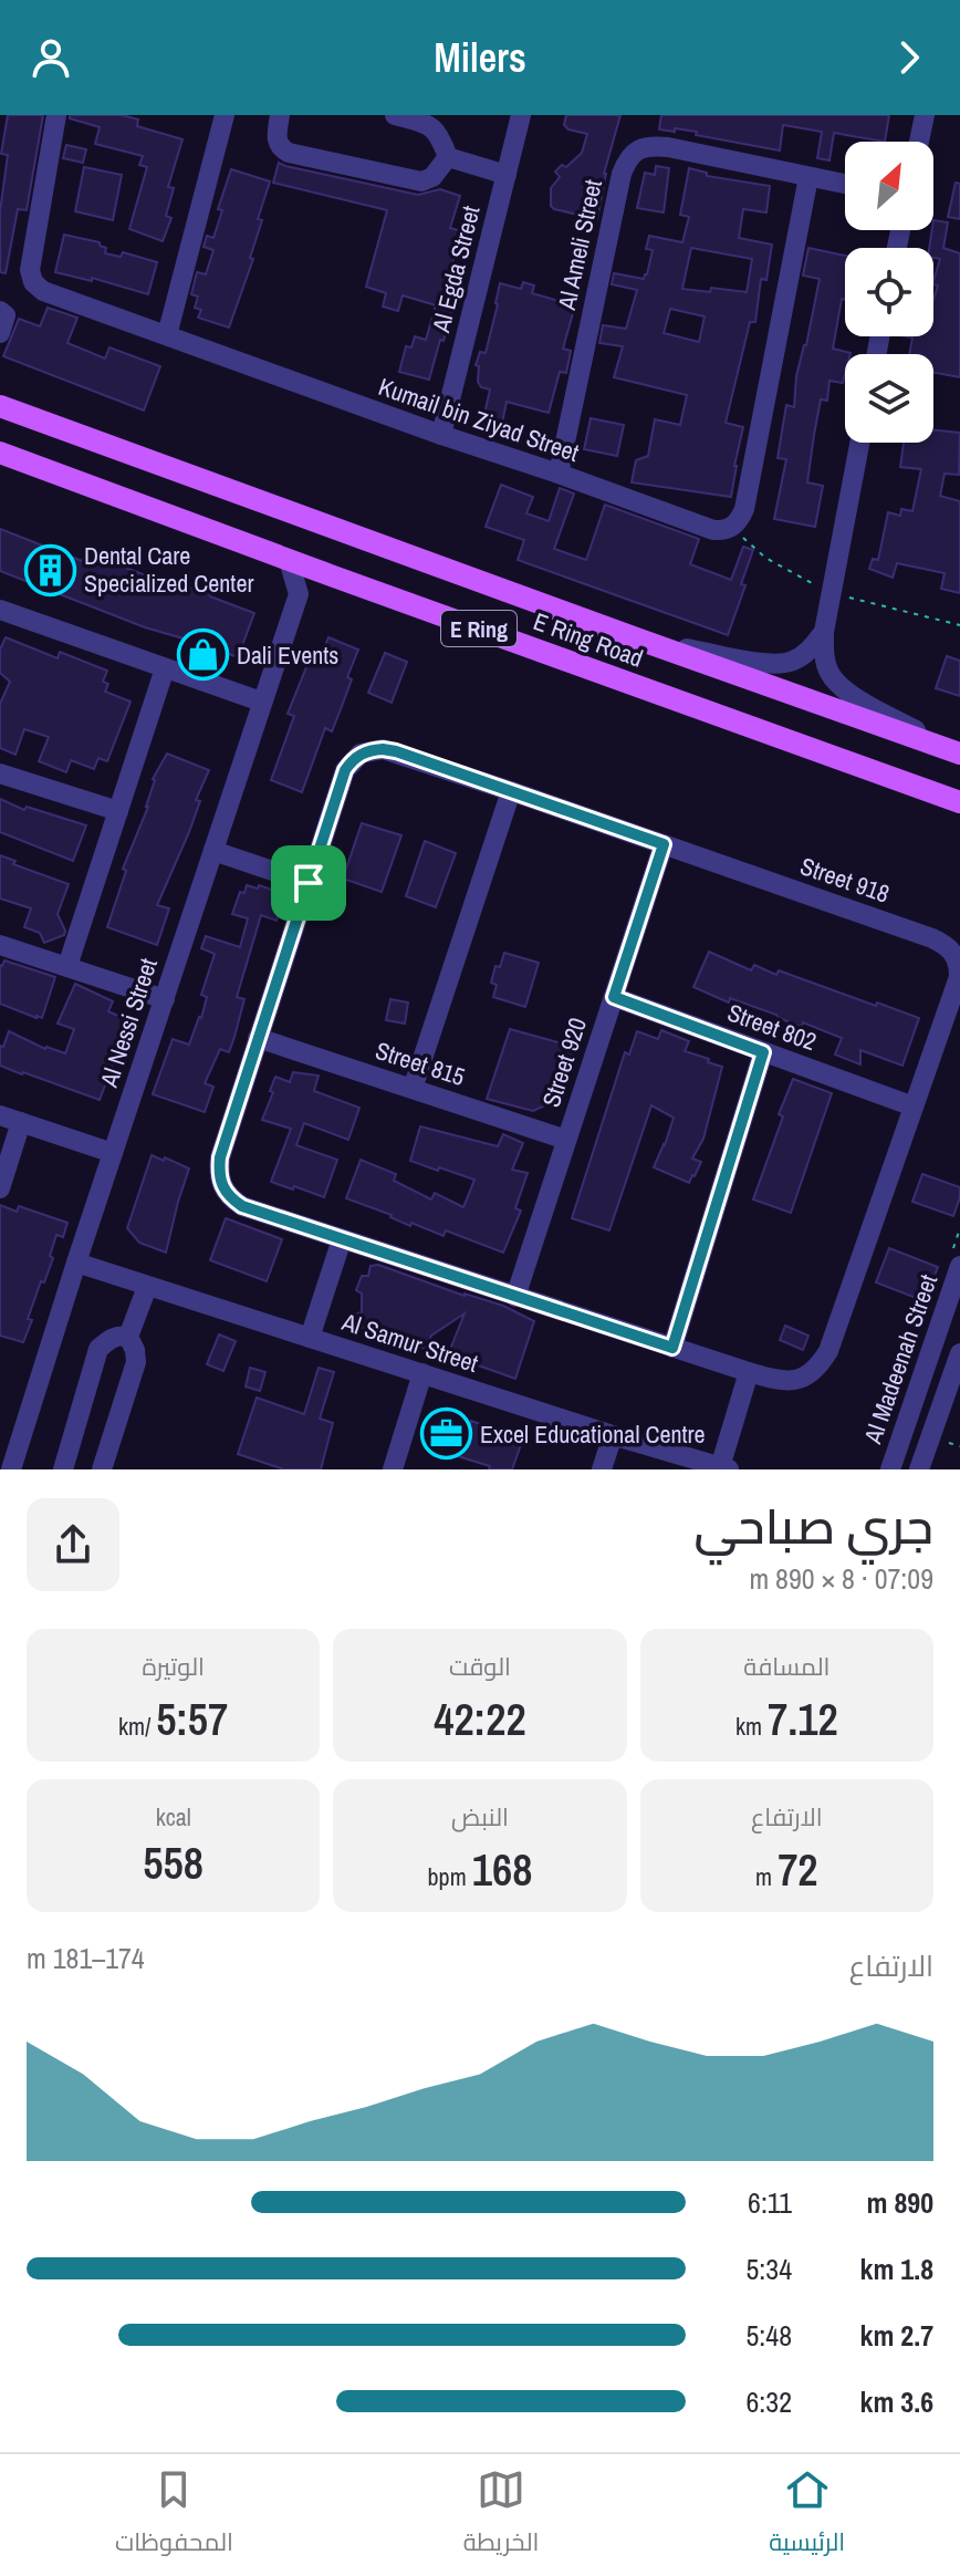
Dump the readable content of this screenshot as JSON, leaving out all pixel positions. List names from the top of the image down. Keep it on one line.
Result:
{"streets":{"main road":["E Ring","E Ring Road"],"street":["Al Ameli Street","Al Egda Street","Kumail bin Ziyad Street","Street 918","Al Nessi Street","Street 802","Street 920","Street 815","Al Samur Street","Al Madeenah Street"]},"crossings":[["Al Ameli Street","Kumail bin Ziyad Street"],["Al Egda Street","Kumail bin Ziyad Street"],["Street 918","Street 802"],["Street 918","Street 920"],["Street 918","Street 815"],["Al Nessi Street","Al Samur Street"],["Street 802","Street 920"],["Street 920","Street 815"]],"places":{"building":["Dental Care Specialized Center"],"shop":["Dali Events"],"office":["Excel Educational Centre"]},"north":"top right","page":{"header":"Milers","heading":["جري صباحي","07:09 · 8 × 890 m"],"stats":[["المسافة","7.12 km"],["الوقت","42:22"],["الوتيرة","5:57 /km"],["الارتفاع","72 m"],["النبض","168 bpm"],["kcal","558"]],"chart":["الارتفاع","174–181 m"],"list":[{"name":"890 m","note":"6:11"},{"name":"1.8 km","note":"5:34"},{"name":"2.7 km","note":"5:48"},{"name":"3.6 km","note":"6:32"}],"tabs":["الرئيسية","الخريطة","المحفوظات"]}}
